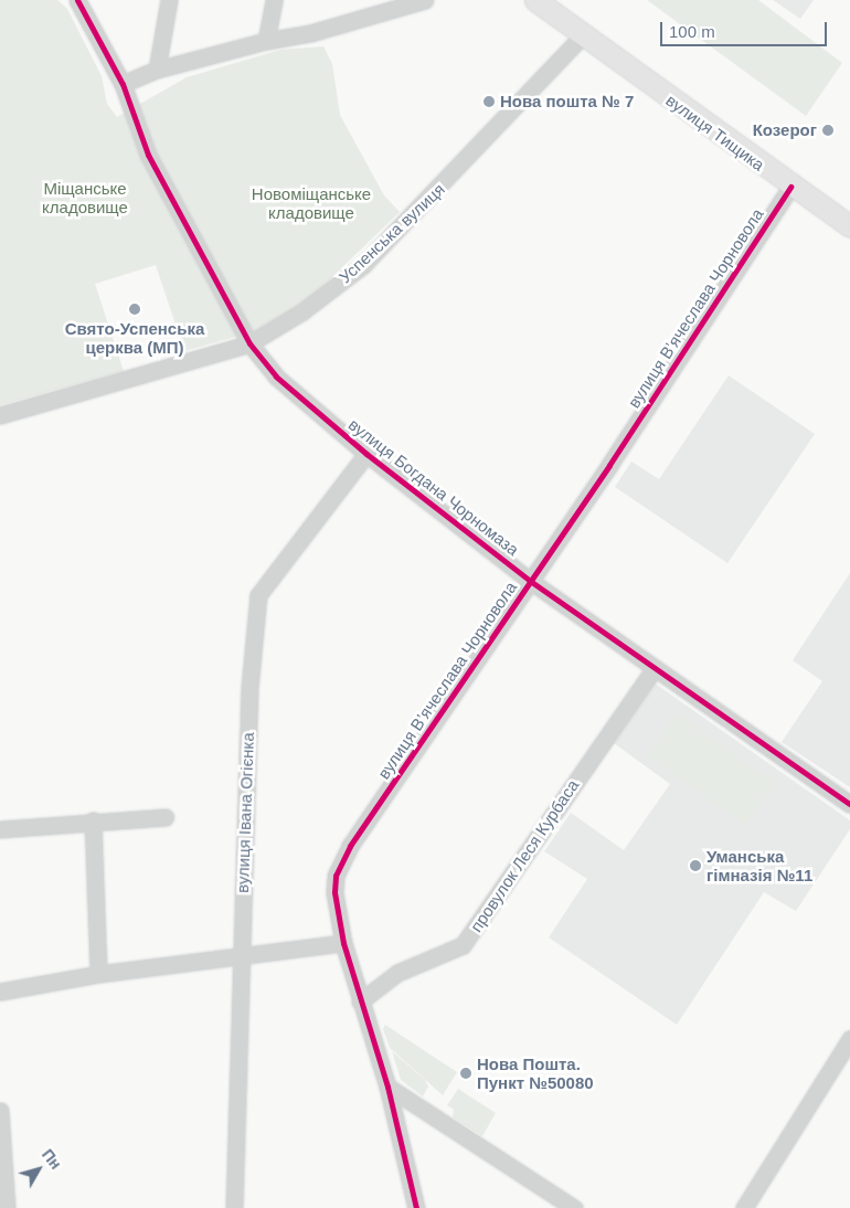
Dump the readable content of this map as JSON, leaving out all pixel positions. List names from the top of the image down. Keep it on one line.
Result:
{"streets":{"main road":["вулиця Тищика"],"street":["Успенська вулиця","вулиця В’ячеслава Чорновола","вулиця Богдана Чорномаза","вулиця Івана Огієнка","провулок Леся Курбаса"]},"crossings":[["вулиця Тищика","Успенська вулиця"],["вулиця Тищика","вулиця В’ячеслава Чорновола"],["Успенська вулиця","вулиця Богдана Чорномаза"],["вулиця В’ячеслава Чорновола","вулиця Богдана Чорномаза"],["вулиця В’ячеслава Чорновола","провулок Леся Курбаса"],["вулиця Богдана Чорномаза","вулиця Івана Огієнка"],["вулиця Богдана Чорномаза","провулок Леся Курбаса"]],"parks":["Міщанське кладовище","Новоміщанське кладовище"],"places":["Нова пошта № 7","Козерог","Свято-Успенська церква (МП)","Уманська гімназія №11","Нова Пошта. Пункт №50080"],"scale_bar":"100 m","north":"top right"}
